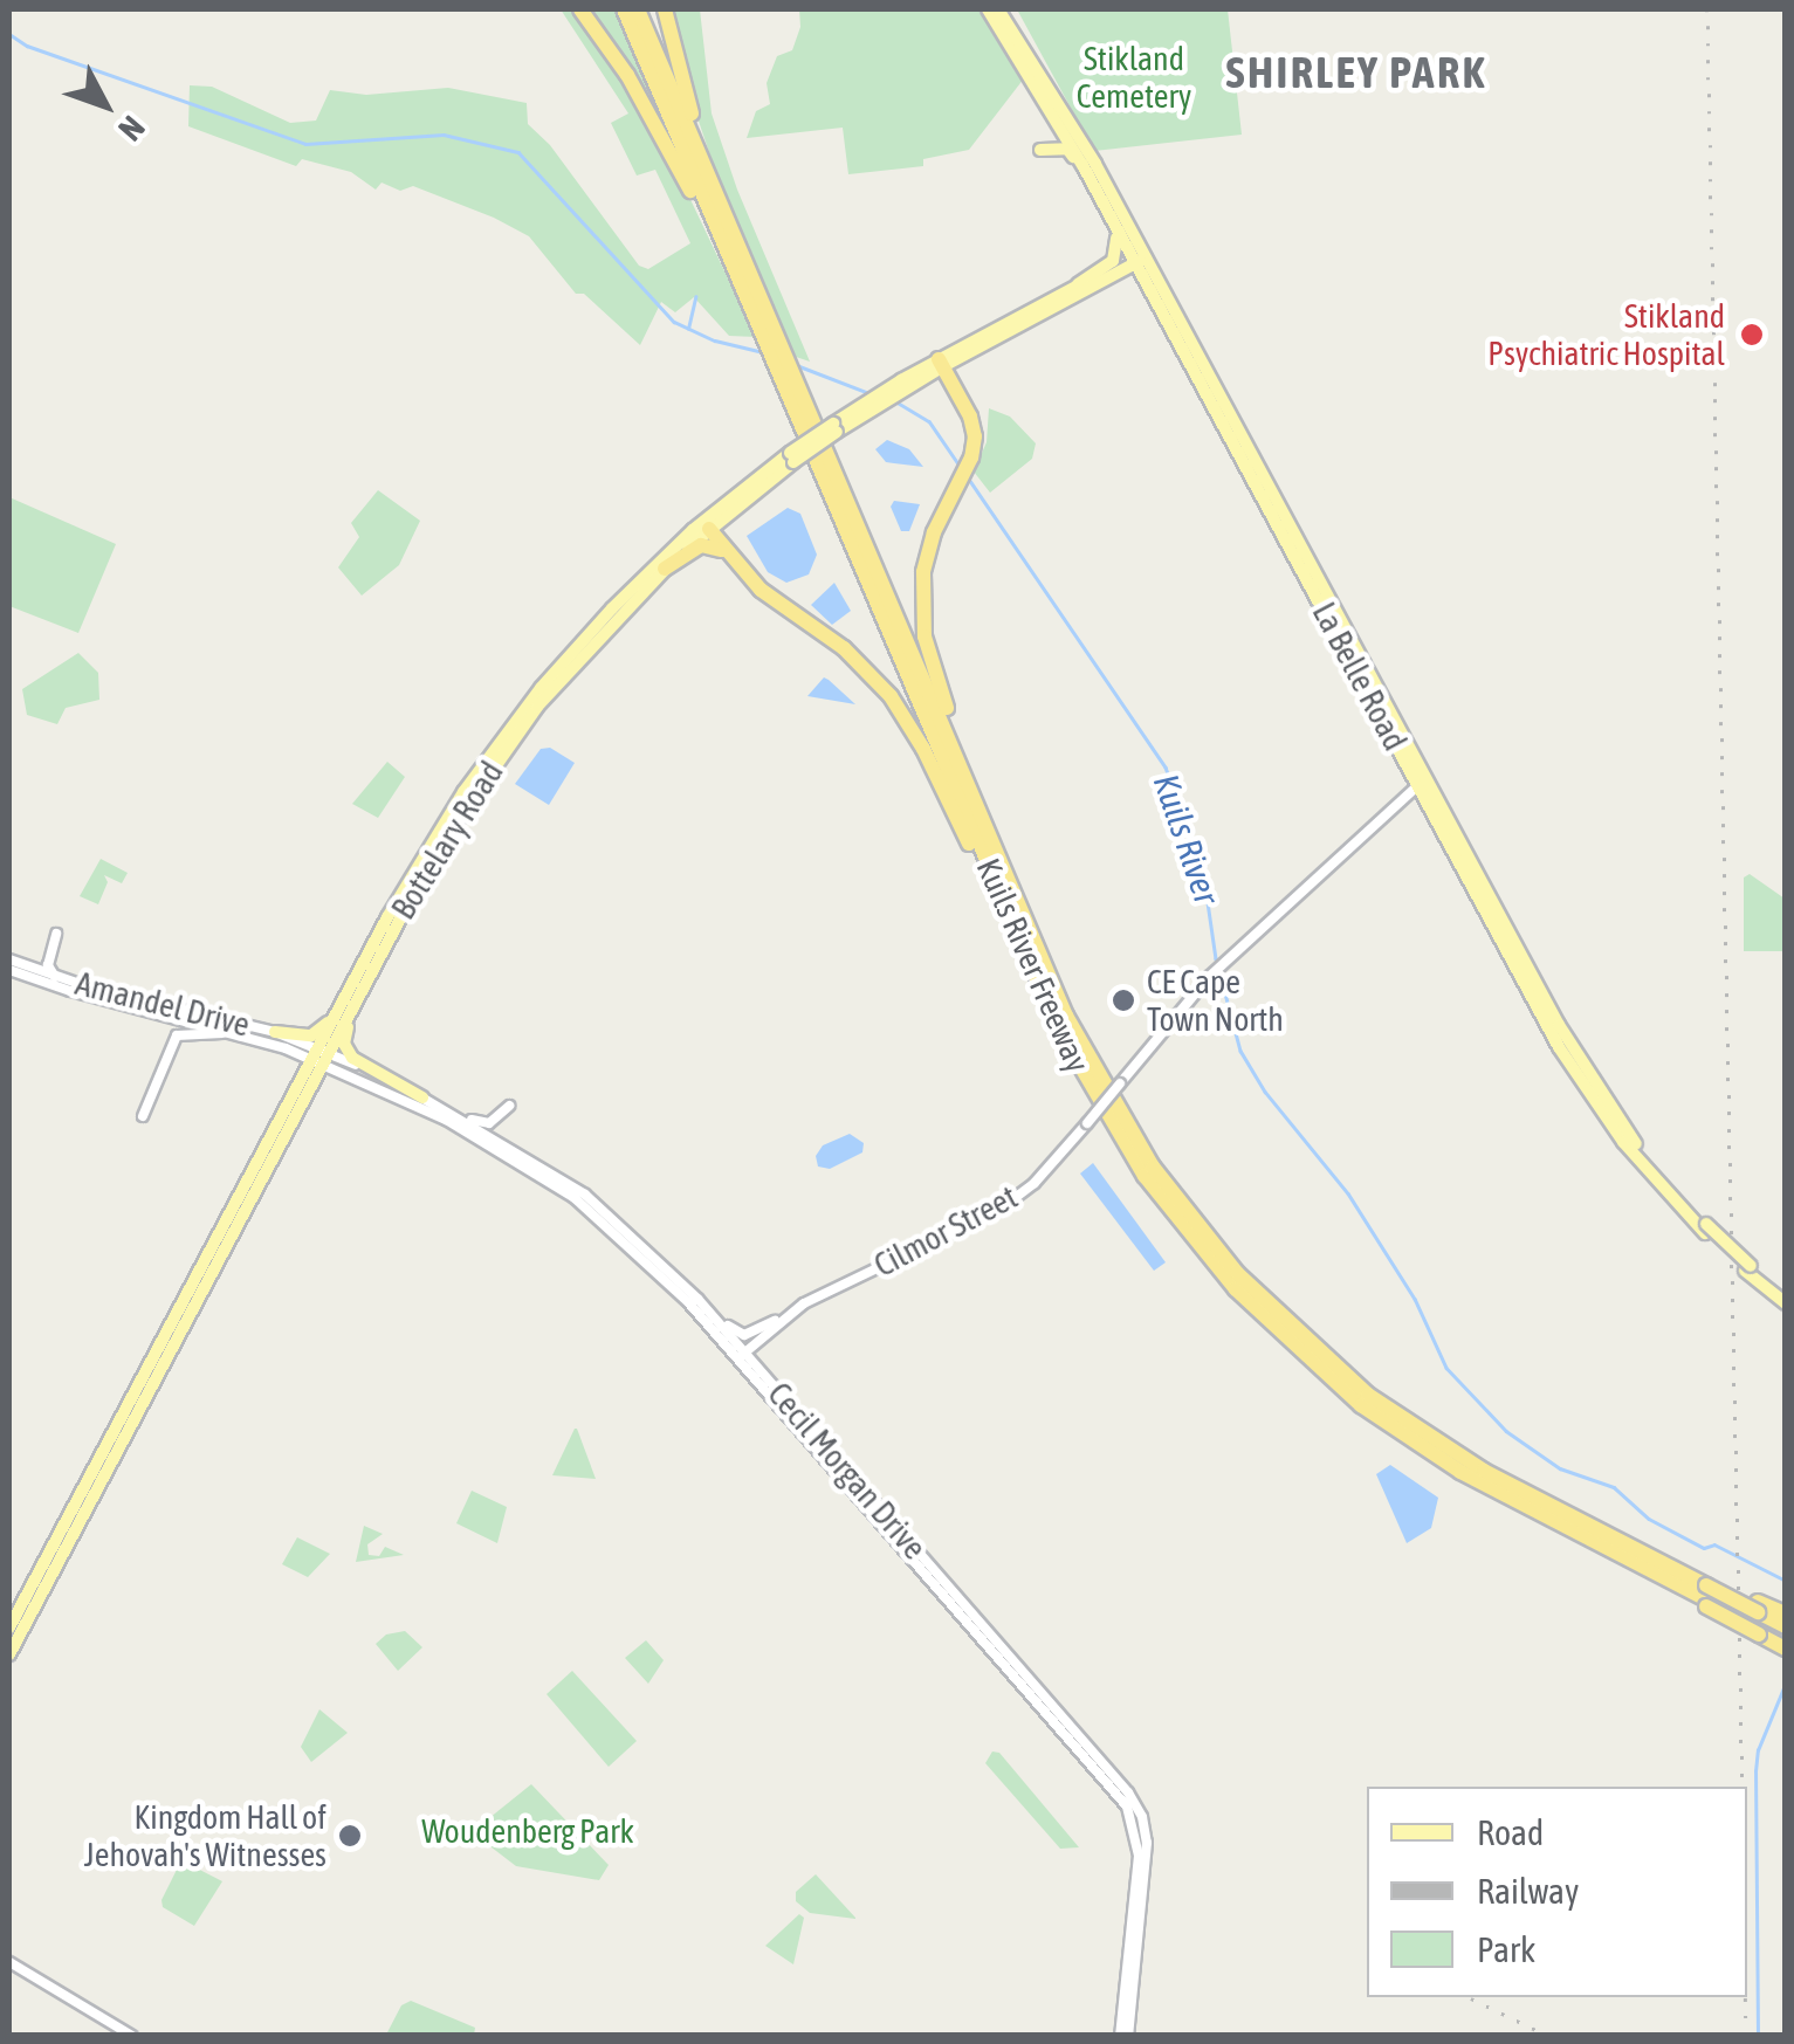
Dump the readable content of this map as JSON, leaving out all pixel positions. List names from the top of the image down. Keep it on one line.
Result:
{"streets":{"highway":["Kuils River Freeway"],"main road":["La Belle Road","Bottelary Road"],"street":["Amandel Drive","Cilmor Street","Cecil Morgan Drive"]},"crossings":[["La Belle Road","Bottelary Road"],["La Belle Road","Cilmor Street"],["Bottelary Road","Amandel Drive"],["Bottelary Road","Cecil Morgan Drive"],["Amandel Drive","Cecil Morgan Drive"],["Cilmor Street","Cecil Morgan Drive"]],"districts":["SHIRLEY PARK"],"water":["Kuils River"],"parks":["Stikland Cemetery","Woudenberg Park"],"places":["Stikland Psychiatric Hospital","CE Cape Town North","Kingdom Hall of Jehovah's Witnesses"],"legend":["Road","Railway","Park"],"north":"bottom right"}
